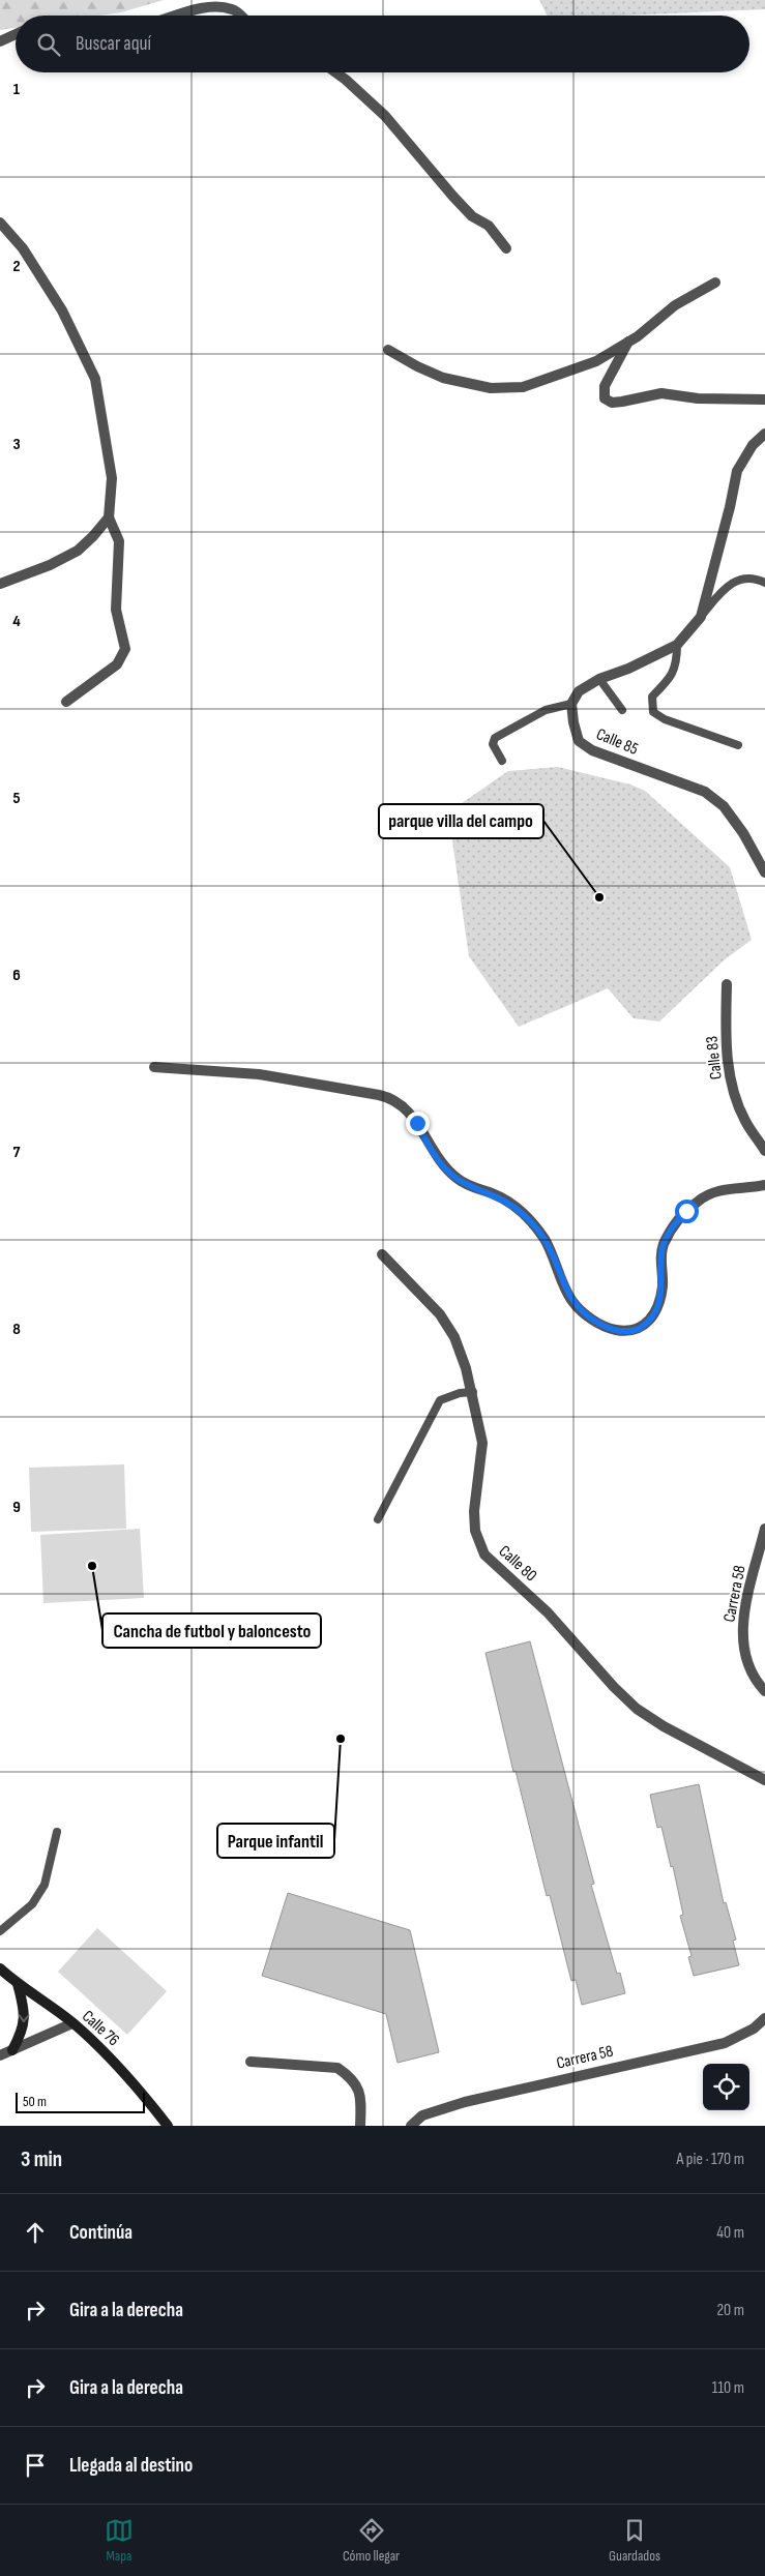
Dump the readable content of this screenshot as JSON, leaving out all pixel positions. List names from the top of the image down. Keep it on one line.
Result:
{"streets":{"street":["Calle 85","Calle 83","Calle 80","Carrera 58","Calle 76"]},"places":["parque villa del campo","Cancha de futbol y baloncesto","Parque infantil"],"scale_bar":"50 m","page":{"search":"Buscar aquí","scale":"50 m","heading":["3 min","A pie · 170 m"],"list":[["Continúa","40 m"],["Gira a la derecha","20 m"],["Gira a la derecha","110 m"],"Llegada al destino"],"nav":["Mapa","Cómo llegar","Guardados"]},"grid":{"rows":["1","2","3","4","5","6","7","8","9"]}}
